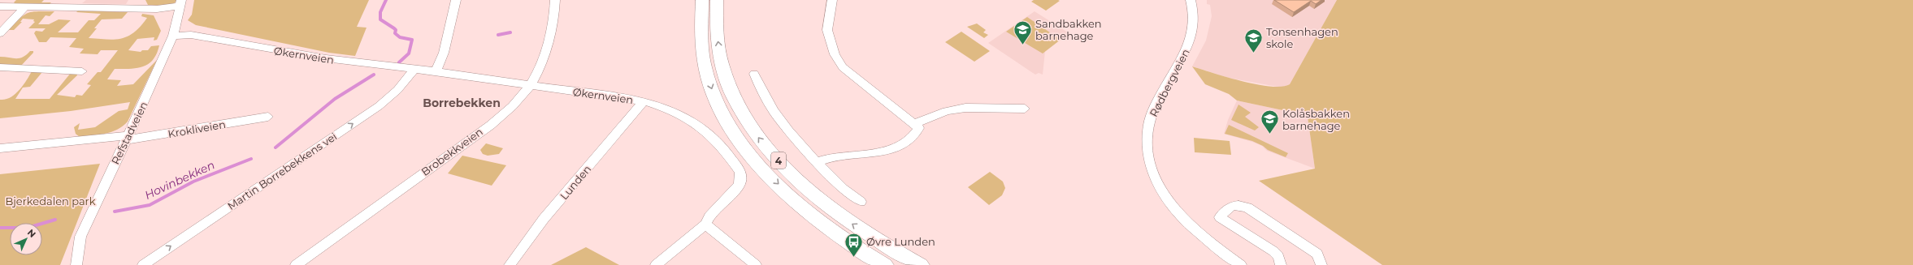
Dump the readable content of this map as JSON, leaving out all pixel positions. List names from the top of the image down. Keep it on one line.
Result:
{"streets":{"highway":["4"],"street":["Økernveien","Rødbergveien","Krokliveien","Refstadveien","Brobekkveien","Martin Borrebekkens vei","Lunden"]},"crossings":[["Økernveien","Refstadveien"],["Økernveien","Brobekkveien"],["Økernveien","Martin Borrebekkens vei"],["Økernveien","Lunden"],["Krokliveien","Refstadveien"]],"one_way":["Martin Borrebekkens vei"],"districts":["Borrebekken"],"water":["Hovinbekken"],"parks":["Bjerkedalen park"],"places":{"school or university":["Sandbakken barnehage","Tonsenhagen skole","Kolåsbakken barnehage"],"bus stop":["Øvre Lunden"]},"north":"top right"}
